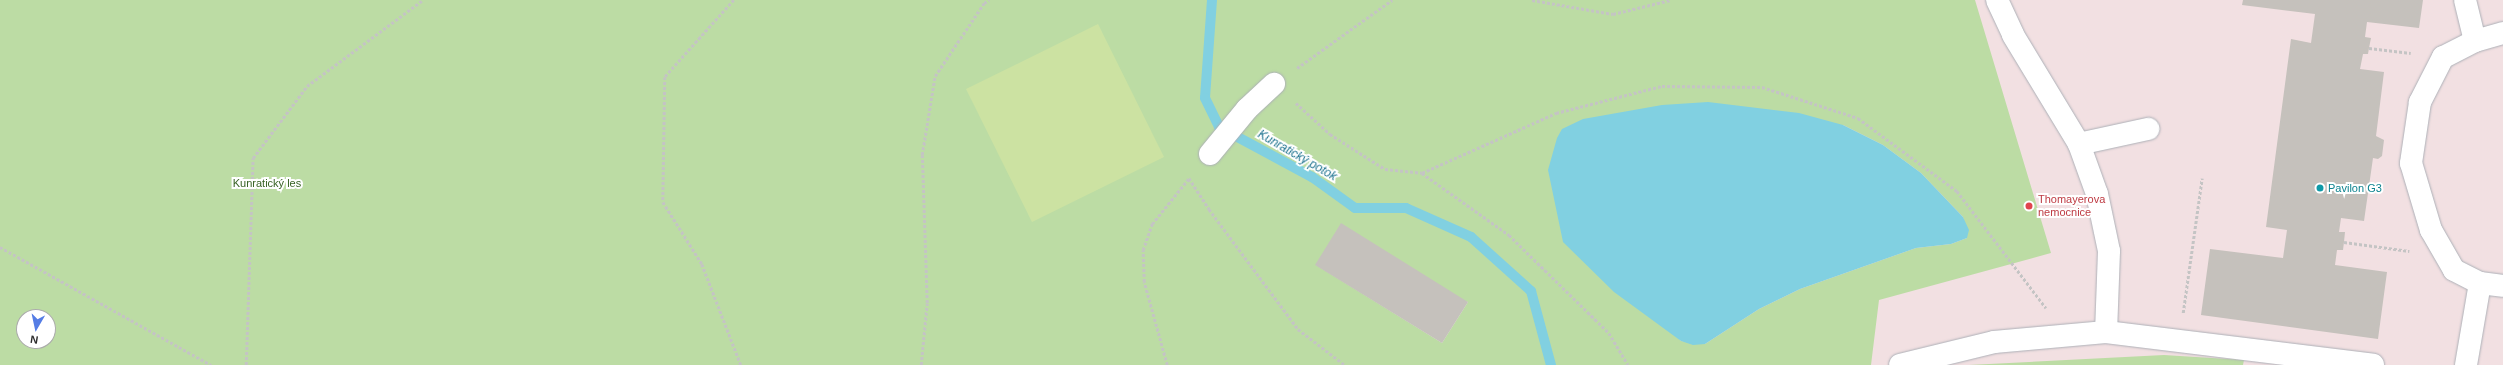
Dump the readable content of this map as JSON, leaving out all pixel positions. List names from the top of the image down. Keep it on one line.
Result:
{"water":["Kunratický potok"],"parks":["Kunratický les"],"places":["Pavilon G3","Thomayerova nemocnice"],"north":"bottom"}
